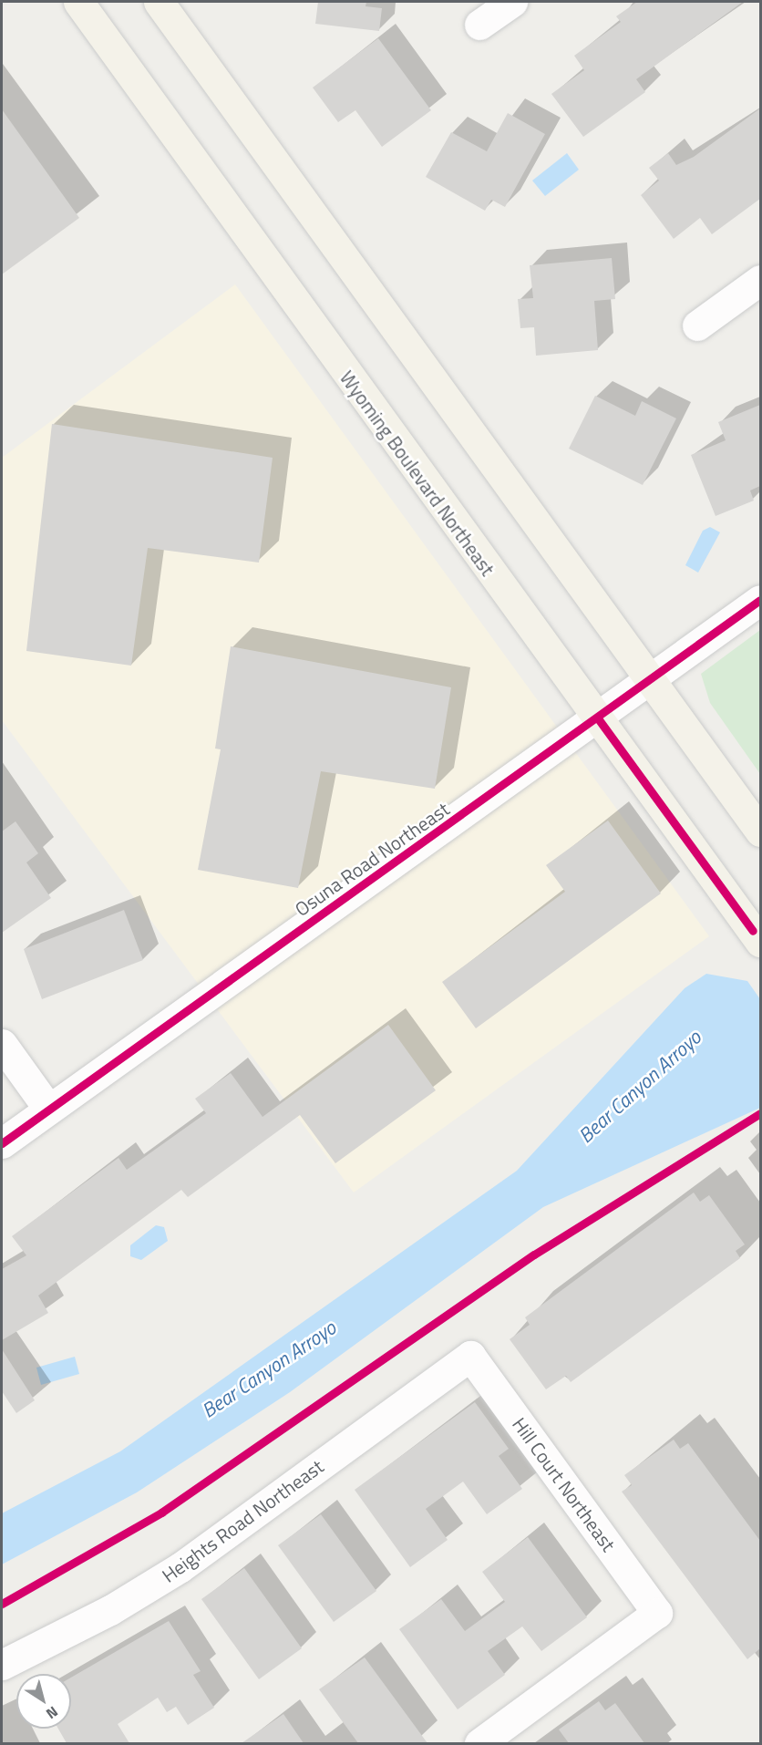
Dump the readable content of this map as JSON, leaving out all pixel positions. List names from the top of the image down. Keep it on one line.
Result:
{"streets":{"main road":["Wyoming Boulevard Northeast"],"street":["Osuna Road Northeast","Hill Court Northeast","Heights Road Northeast"]},"crossings":[["Wyoming Boulevard Northeast","Osuna Road Northeast"],["Hill Court Northeast","Heights Road Northeast"]],"water":["Bear Canyon Arroyo"],"north":"bottom right"}
